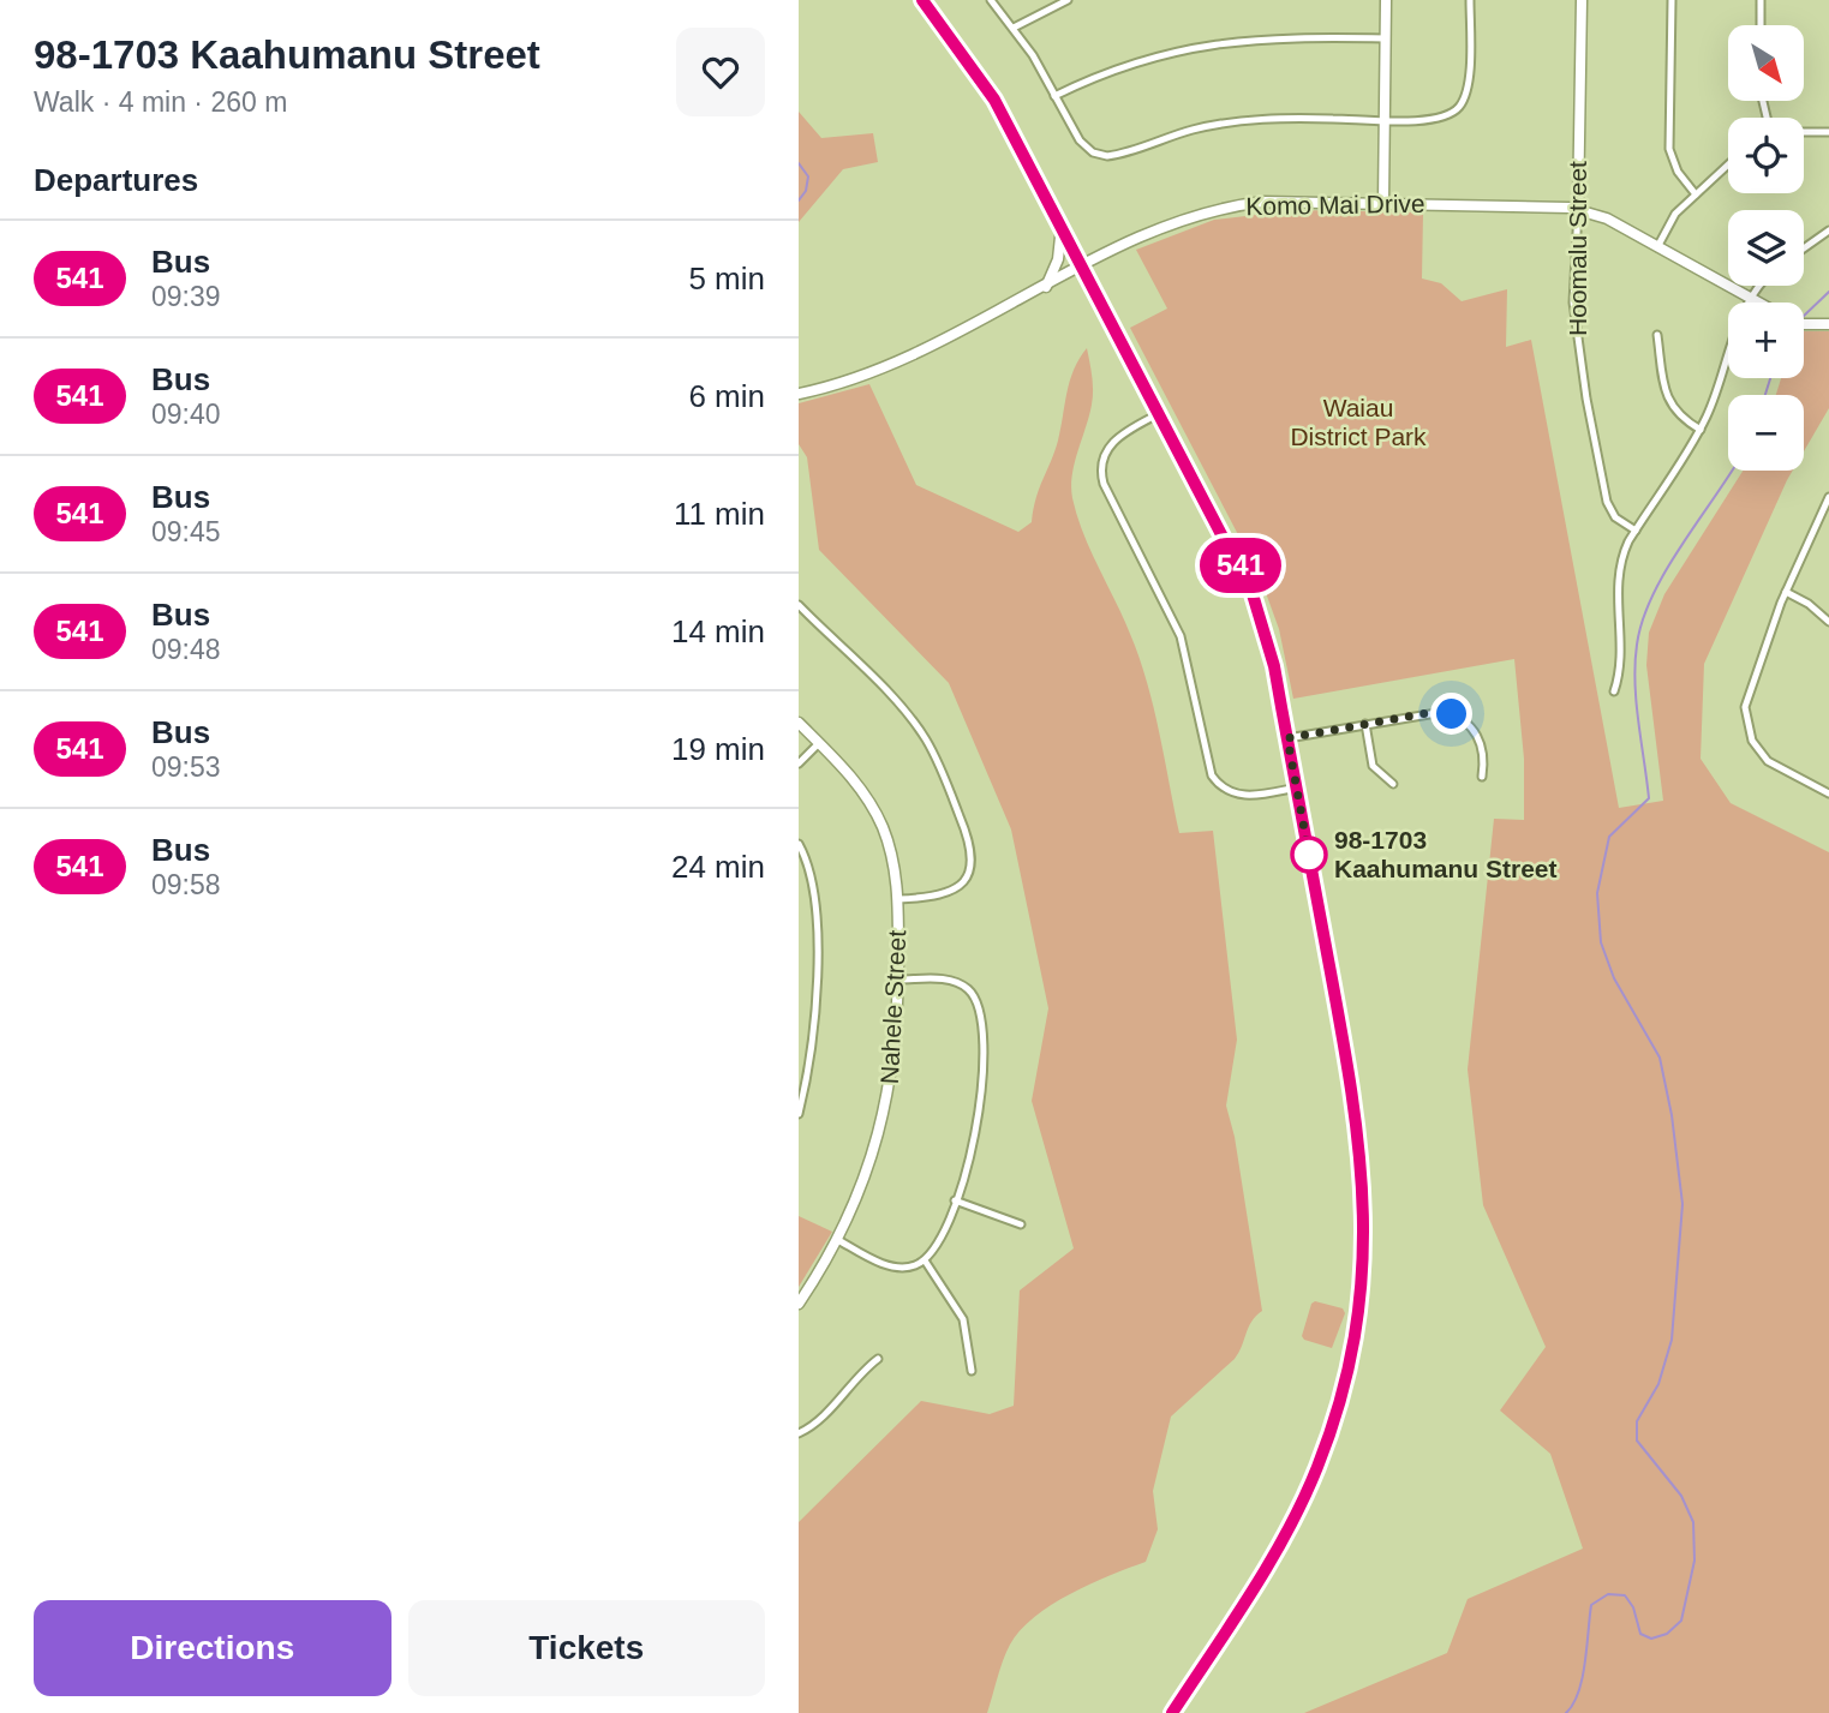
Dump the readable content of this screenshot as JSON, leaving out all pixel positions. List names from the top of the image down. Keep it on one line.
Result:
{"streets":{"street":["Komo Mai Drive","Hoomalu Street","Nahele Street"]},"crossings":[["Komo Mai Drive","Hoomalu Street"]],"parks":["Waiau District Park"],"places":["98-1703 Kaahumanu Street"],"lines":["bus line 541"],"north":"bottom right","page":{"heading":[["98-1703 Kaahumanu Street","Walk · 4 min · 260 m"],"Departures"],"on_map":"541","map_buttons":["+","−"],"list":[{"mark":"541","name":"Bus","note":"09:39","value":"5 min"},{"mark":"541","name":"Bus","note":"09:40","value":"6 min"},{"mark":"541","name":"Bus","note":"09:45","value":"11 min"},{"mark":"541","name":"Bus","note":"09:48","value":"14 min"},{"mark":"541","name":"Bus","note":"09:53","value":"19 min"},{"mark":"541","name":"Bus","note":"09:58","value":"24 min"}],"buttons":["Directions","Tickets"]}}
